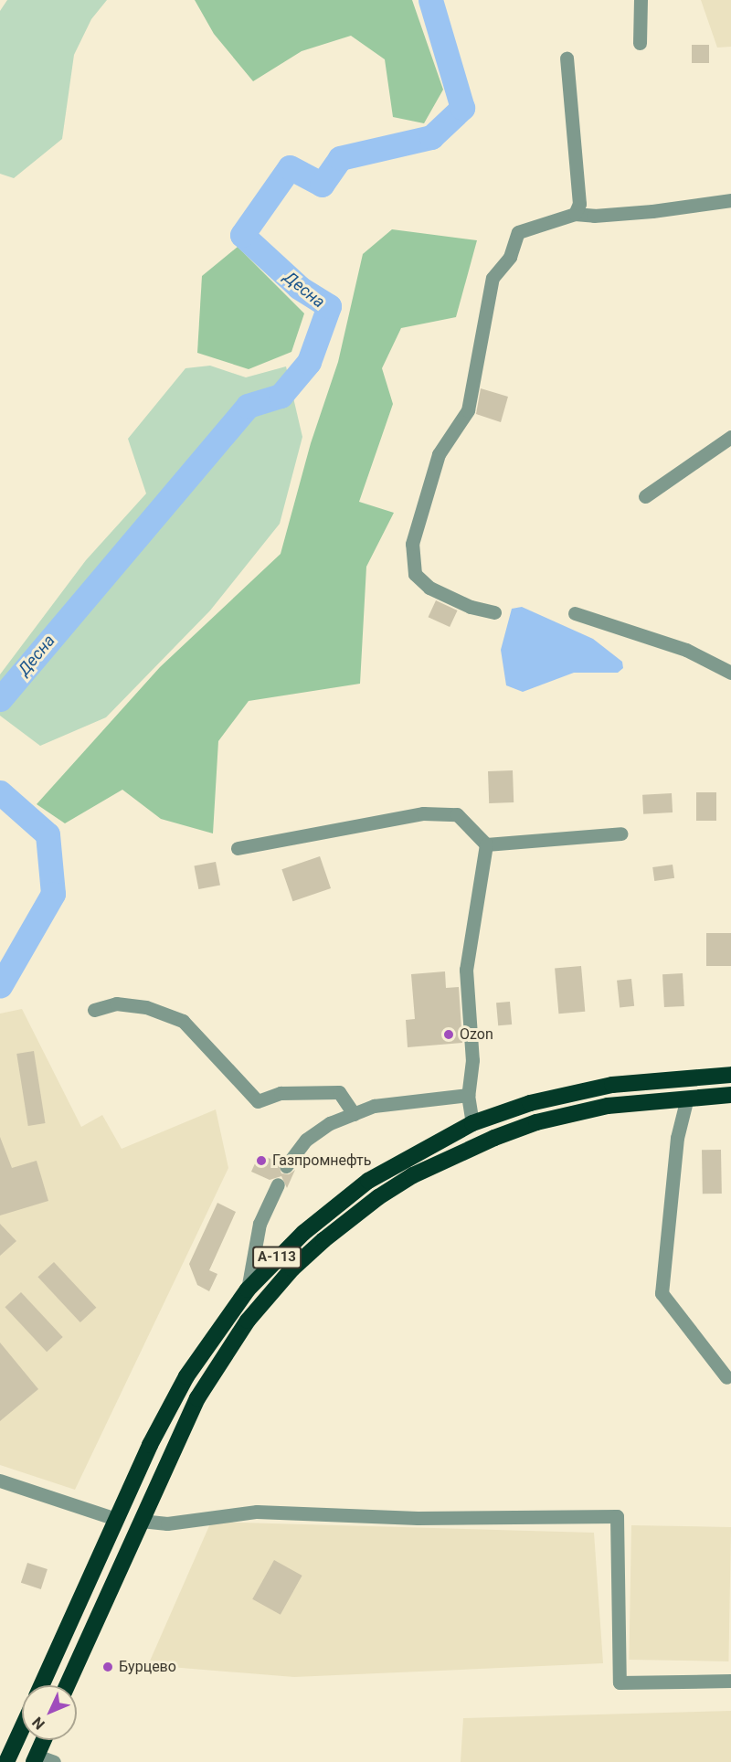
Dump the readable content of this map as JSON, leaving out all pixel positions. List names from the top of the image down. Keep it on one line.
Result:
{"streets":{"highway":["А-113"]},"water":["Десна"],"places":["Ozon","Газпромнефть","Бурцево"],"north":"bottom left"}
